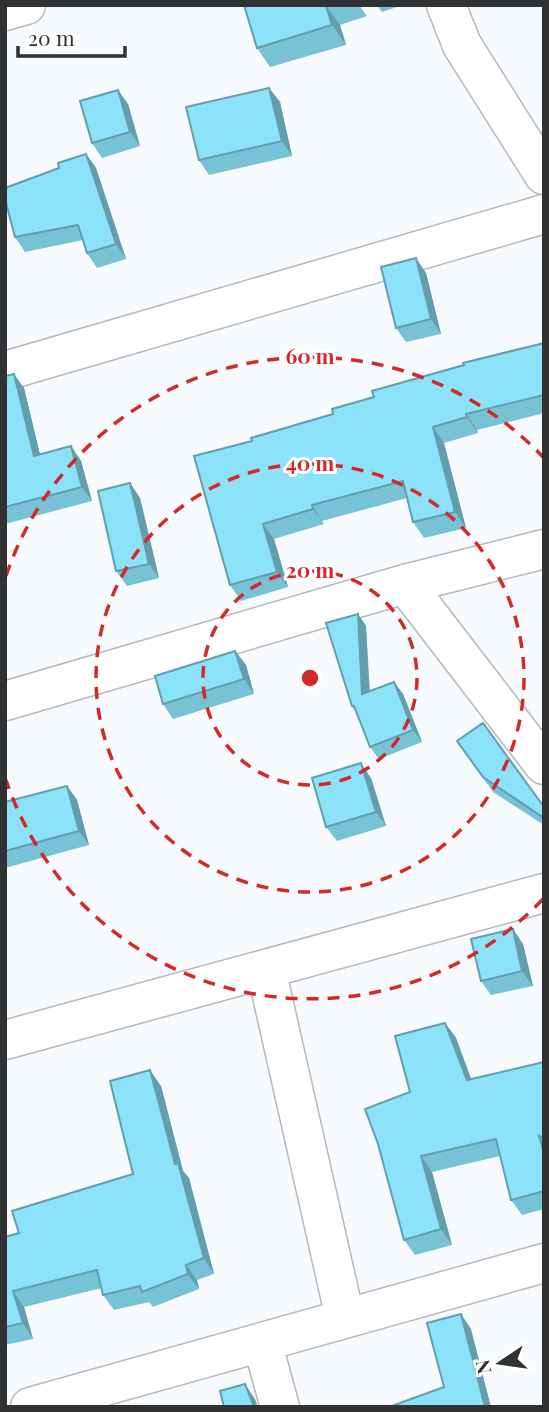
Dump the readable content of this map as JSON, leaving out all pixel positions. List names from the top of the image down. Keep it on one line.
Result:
{"scale_bar":"20 m","north":"left","rings":["60 m","40 m","20 m"]}
